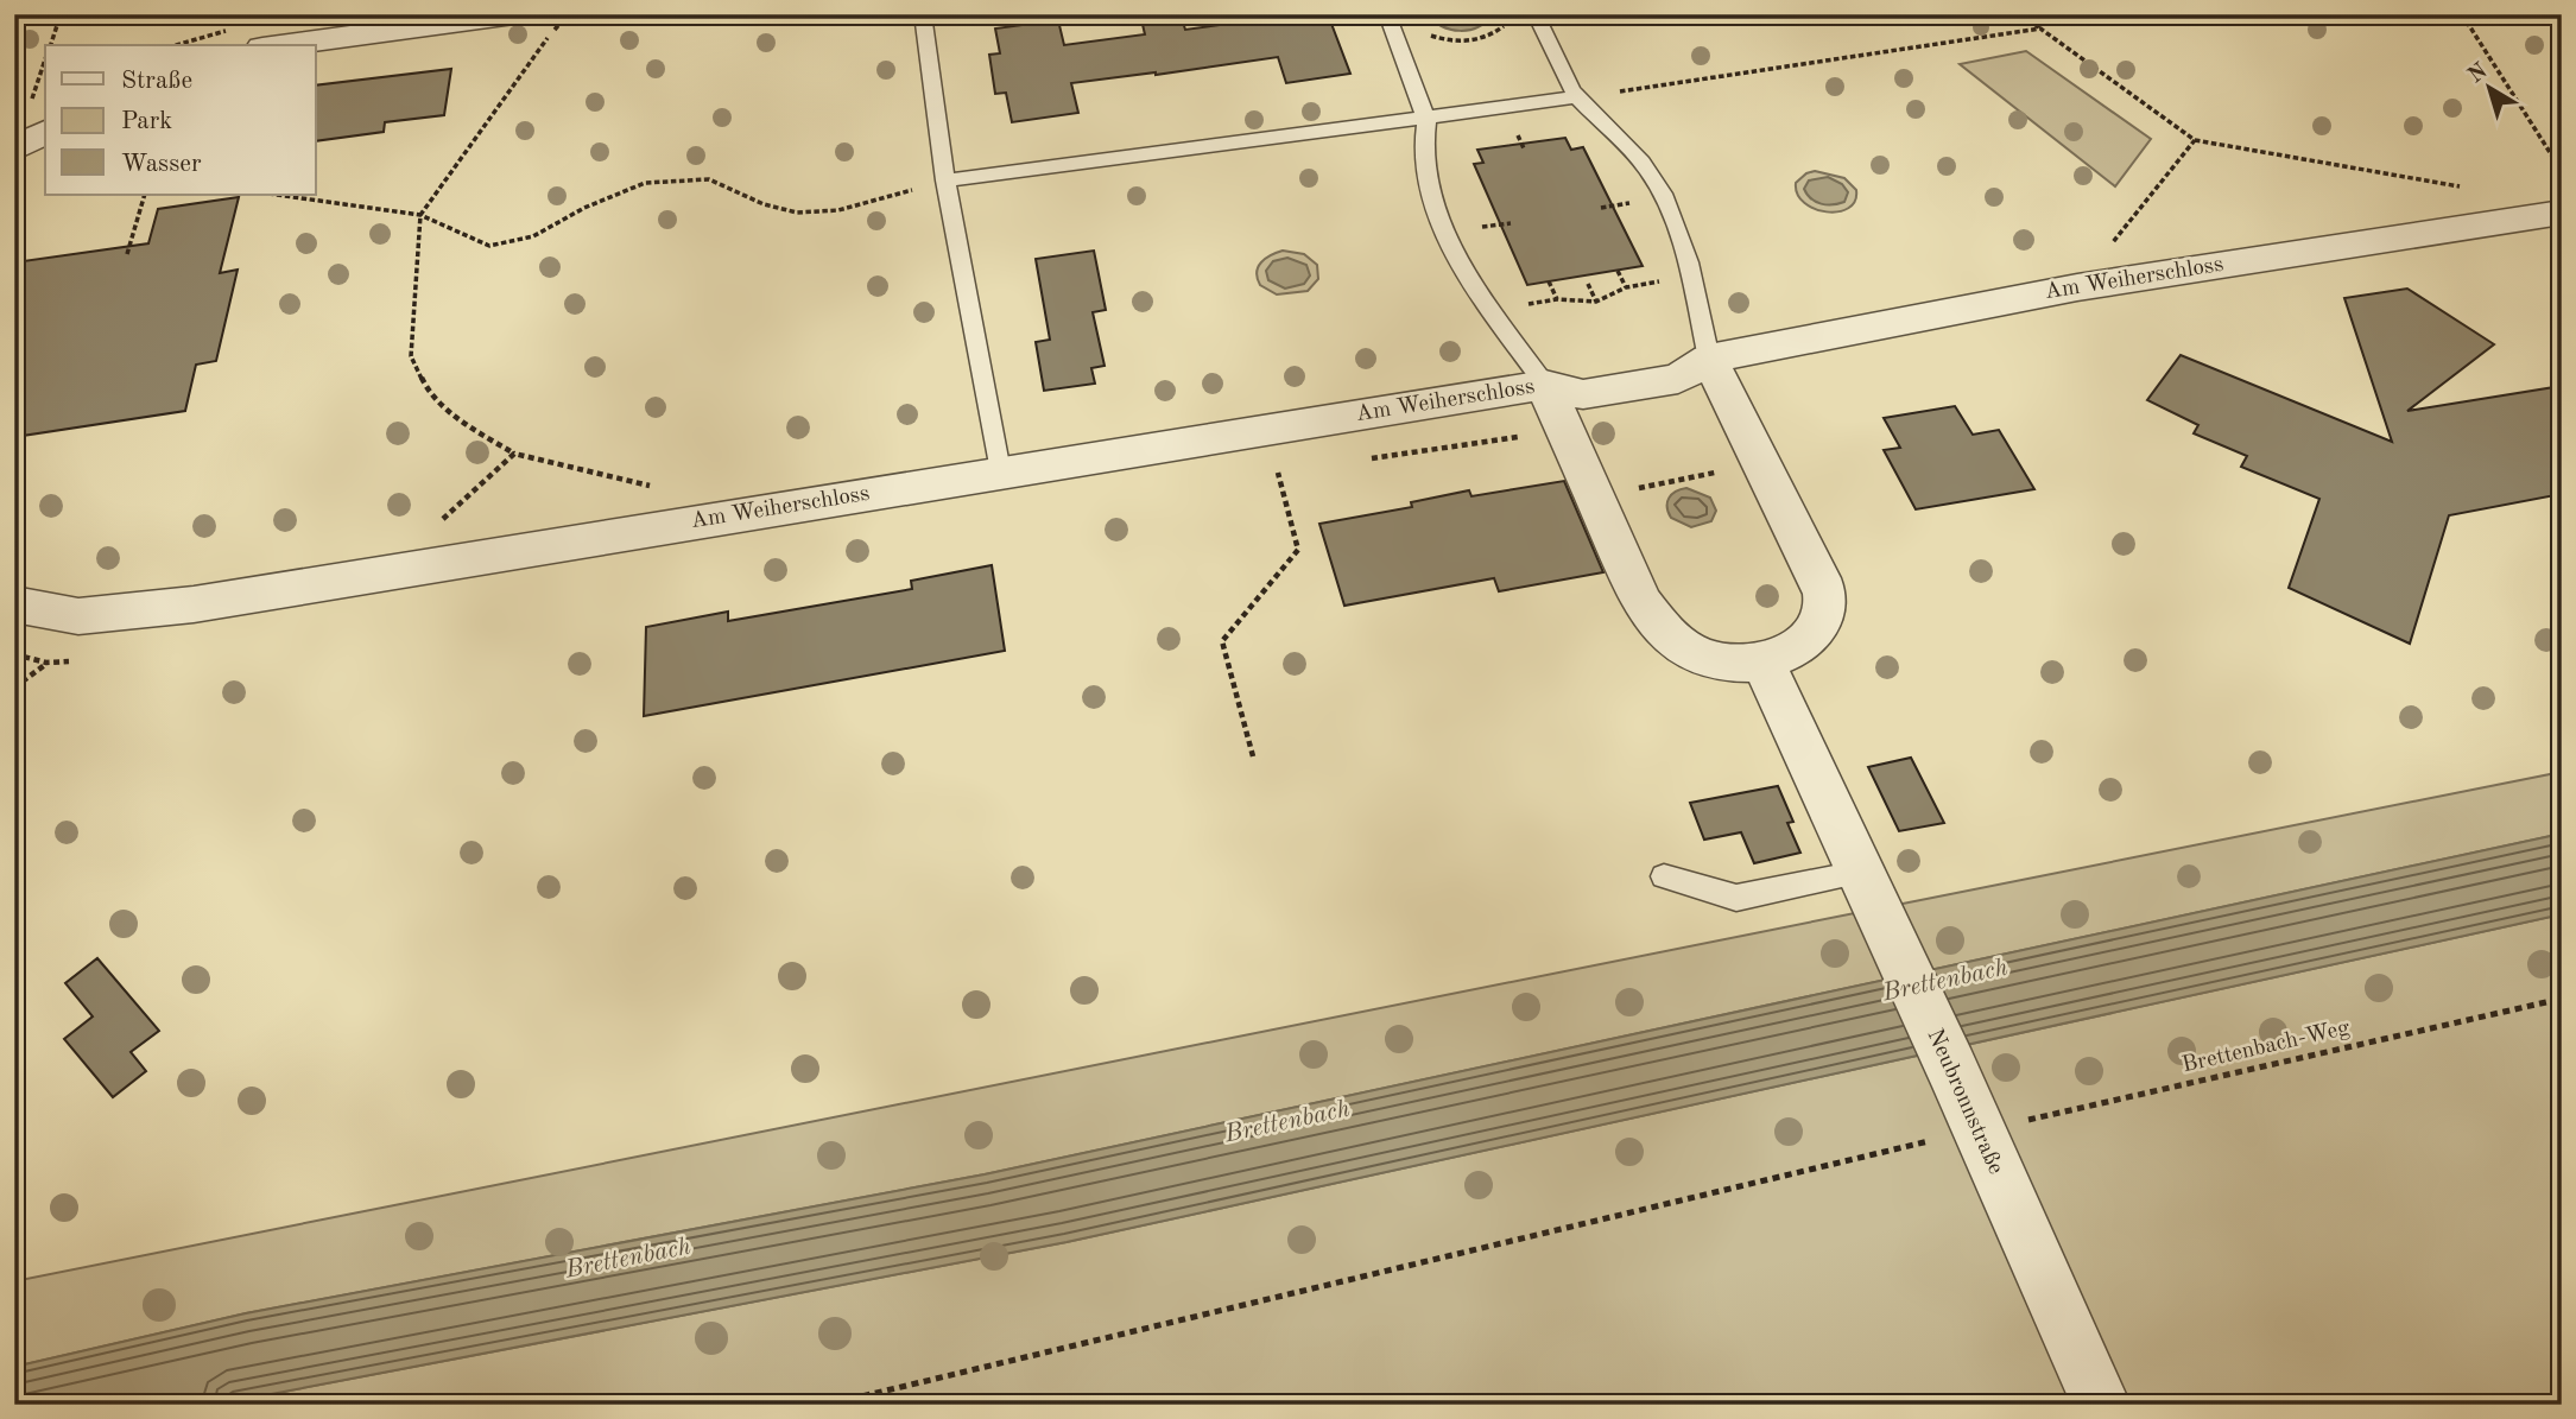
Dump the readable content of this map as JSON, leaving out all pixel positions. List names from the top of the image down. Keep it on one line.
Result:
{"streets":{"street":["Am Weiherschloss","Neubronnstraße"],"path":["Brettenbach-Weg"]},"crossings":[["Am Weiherschloss","Neubronnstraße"],["Brettenbach-Weg","Neubronnstraße"]],"water":["Brettenbach"],"legend":["Straße","Park","Wasser"],"north":"top left"}
